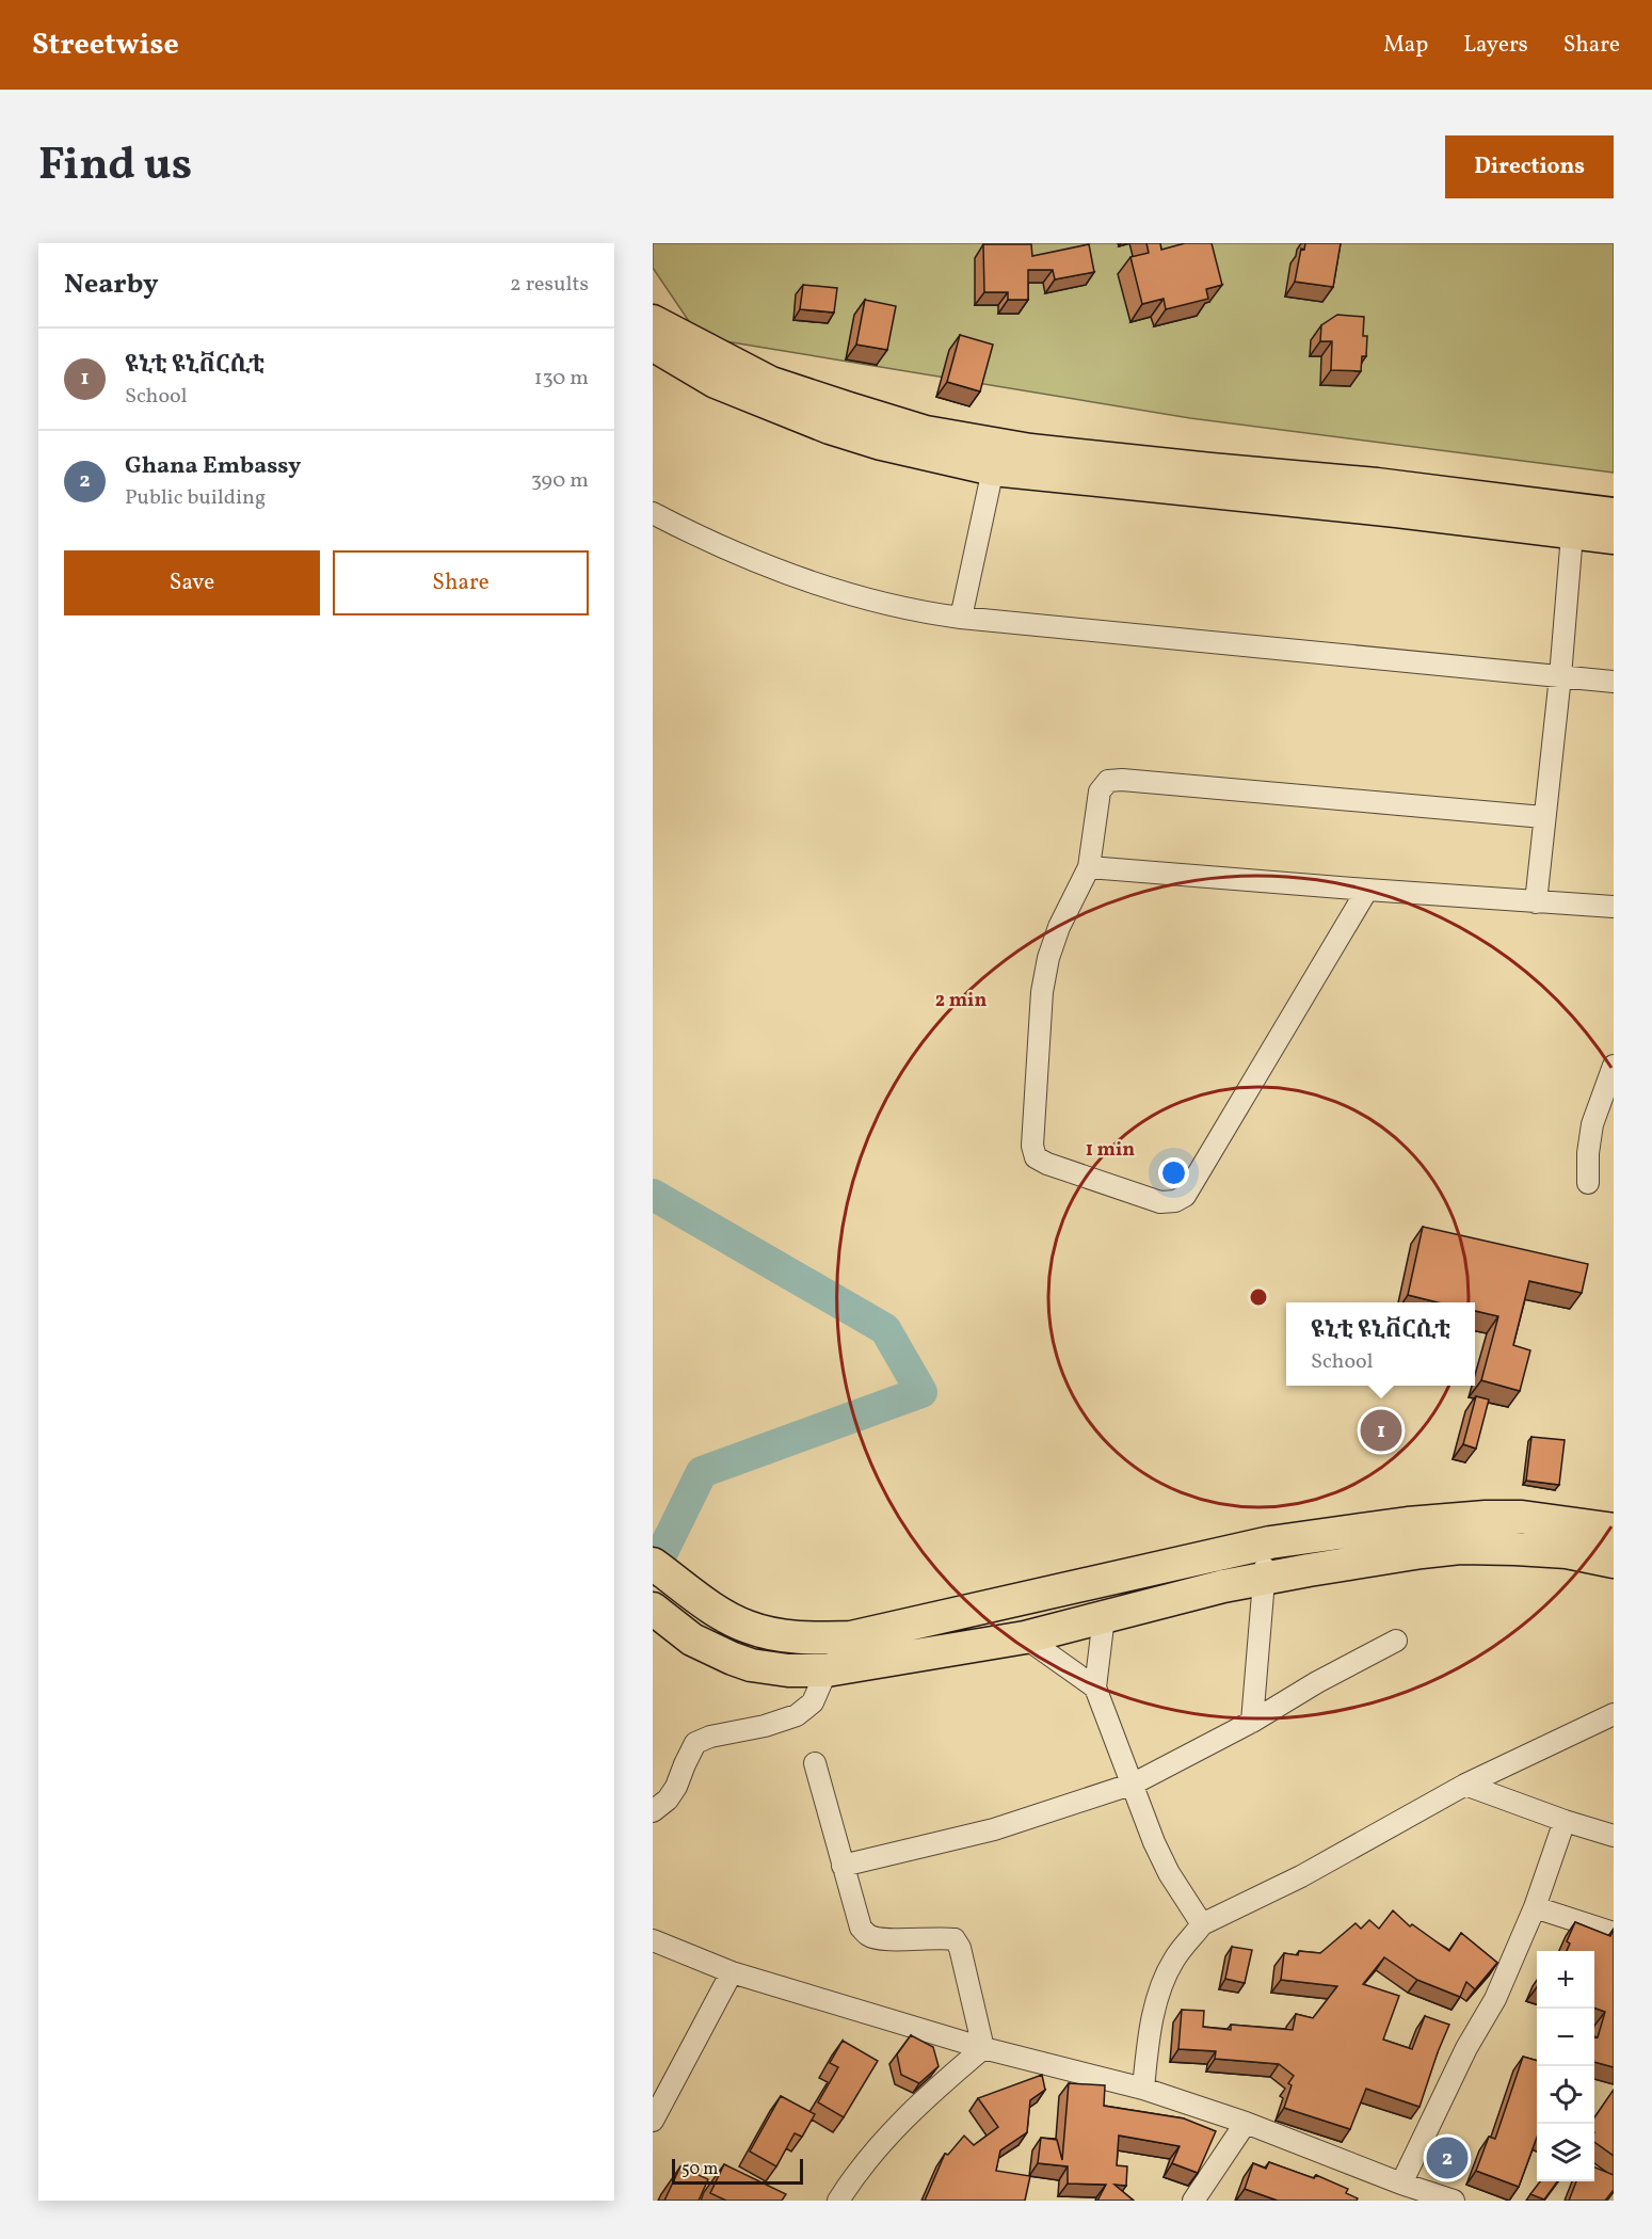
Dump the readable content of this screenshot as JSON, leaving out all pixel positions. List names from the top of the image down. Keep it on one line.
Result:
{"scale_bar":"50 m","page":{"header":"Streetwise","nav":["Map","Layers","Share"],"title":"Find us","buttons":["Directions",["Save","Share"]],"heading":["Nearby","2 results"],"list":[{"mark":"1","name":"ዩኒቲ ዩኒቨርሲቲ","note":"School","value":"130 m"},{"mark":"2","name":"Ghana Embassy","note":"Public building","value":"390 m"}],"popup":["ዩኒቲ ዩኒቨርሲቲ","School"],"pins":["1","2"],"map_buttons":["+","−"],"scale":"50 m"},"rings":["2 min","1 min"]}
